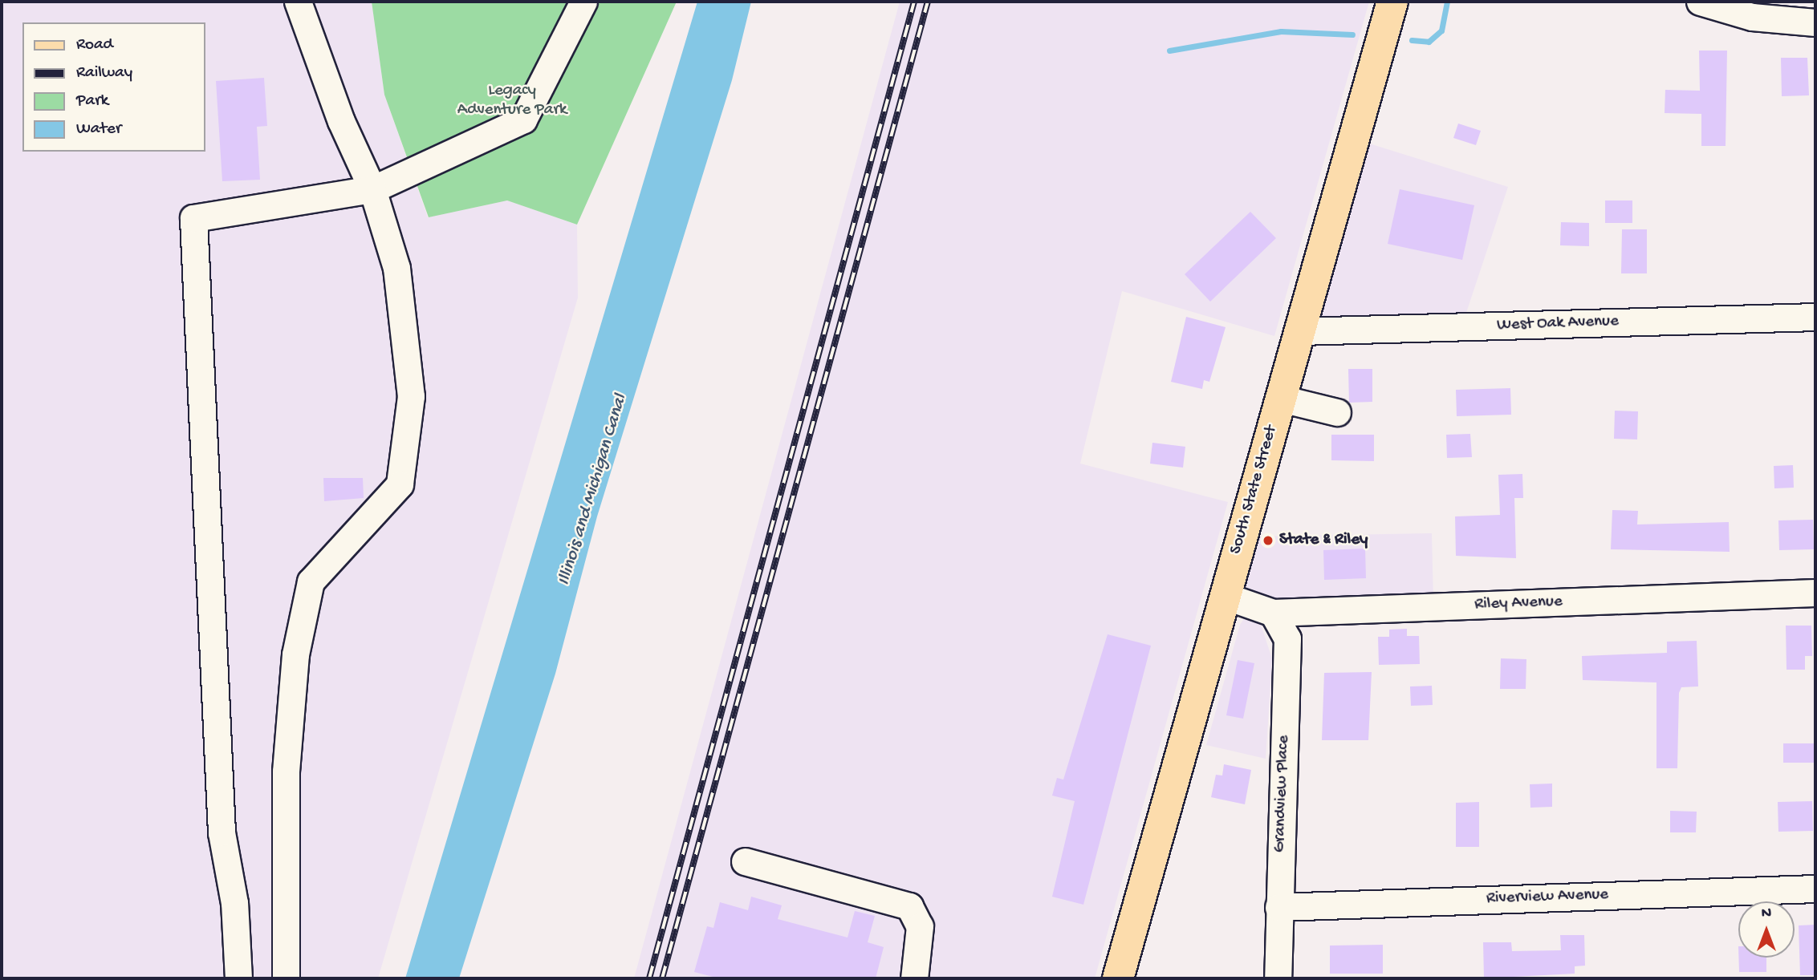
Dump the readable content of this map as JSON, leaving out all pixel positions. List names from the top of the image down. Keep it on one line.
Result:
{"streets":{"main road":["South State Street"],"street":["West Oak Avenue","Riley Avenue","Grandview Place","Riverview Avenue"]},"crossings":[["West Oak Avenue","South State Street"],["South State Street","Riley Avenue"],["Riley Avenue","Grandview Place"],["Grandview Place","Riverview Avenue"]],"water":["Illinois and Michigan Canal"],"parks":["Legacy Adventure Park"],"places":["State & Riley"],"legend":["Road","Railway","Park","Water"],"north":"top"}
